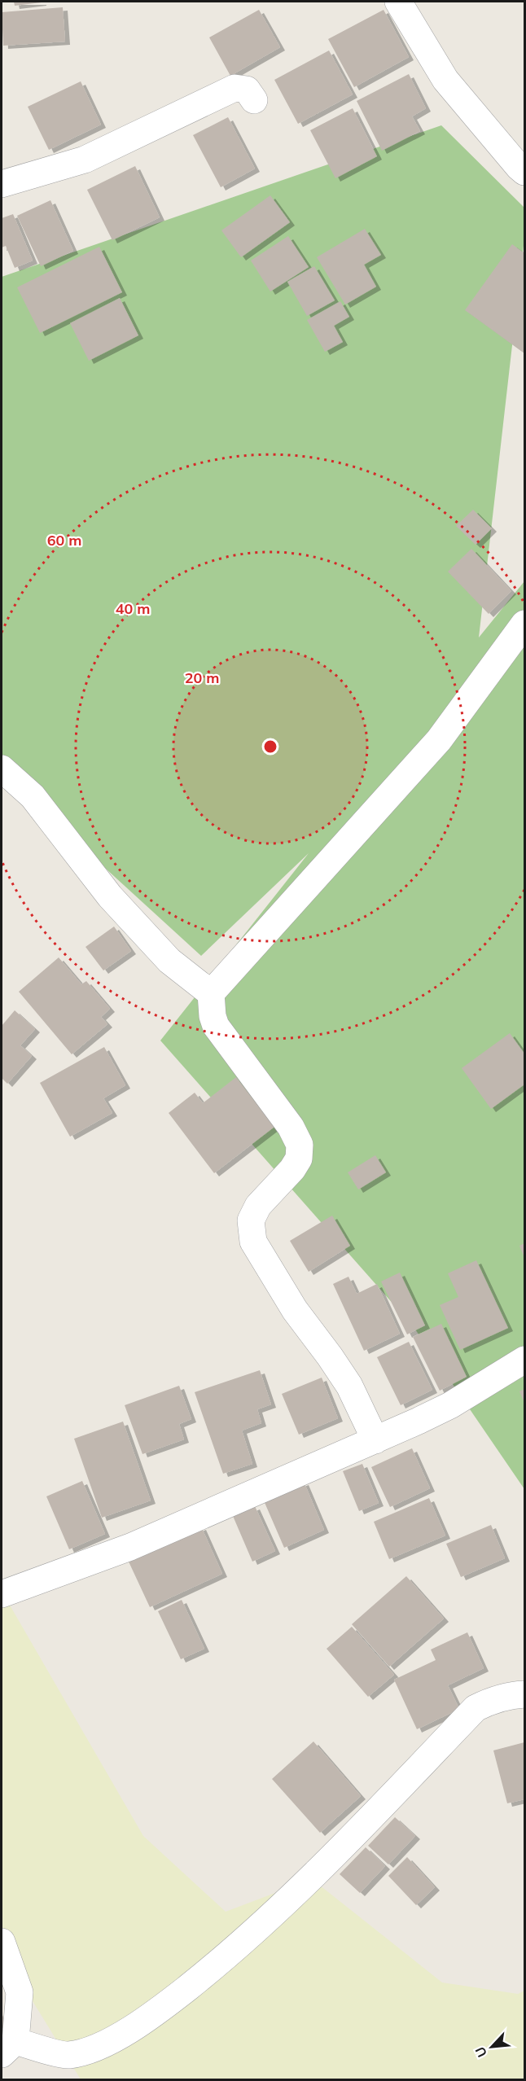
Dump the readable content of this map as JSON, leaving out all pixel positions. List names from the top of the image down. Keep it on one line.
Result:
{"north":"bottom left","rings":["60 m","40 m","20 m"]}
